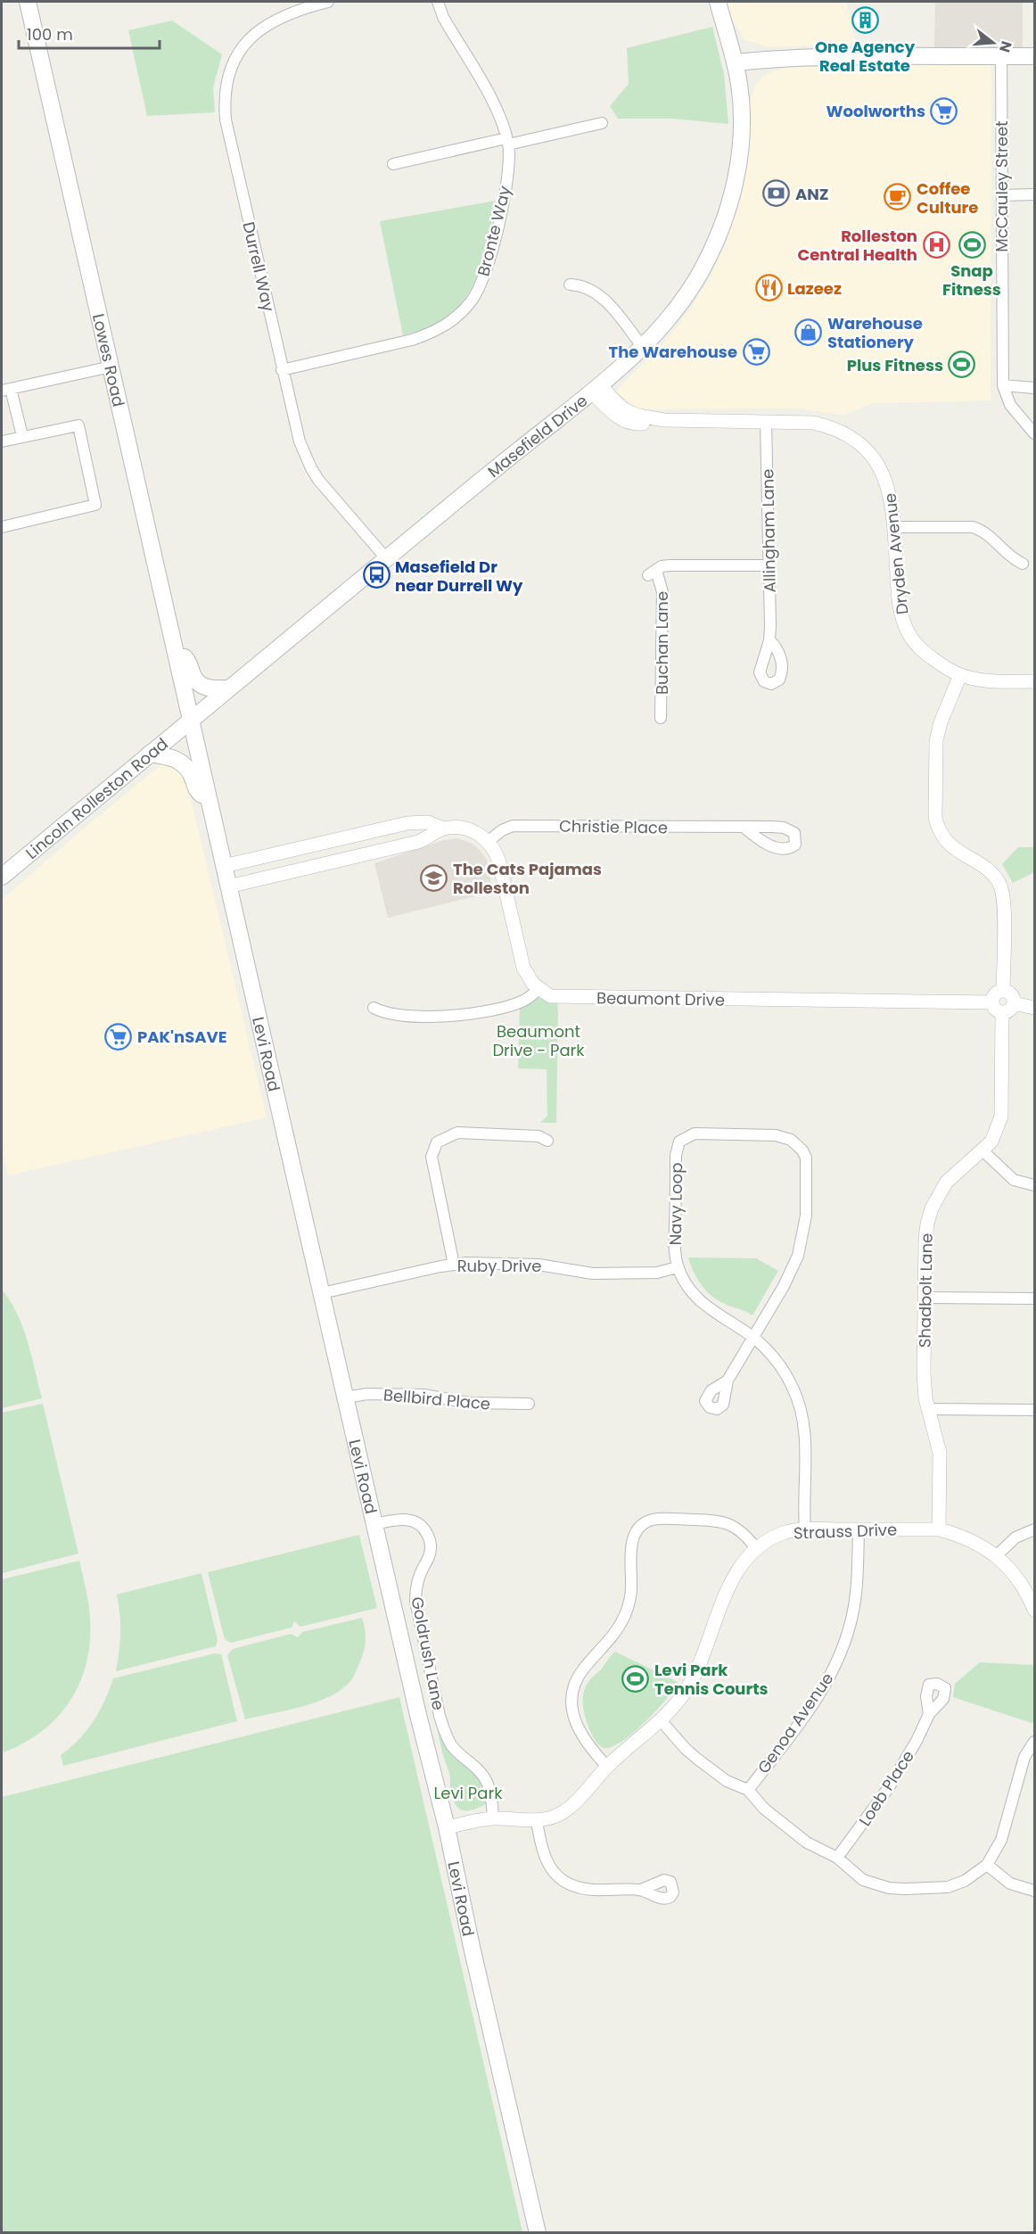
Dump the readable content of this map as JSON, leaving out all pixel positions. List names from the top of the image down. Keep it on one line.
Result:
{"streets":{"main road":["Lowes Road","Masefield Drive","Lincoln Rolleston Road","Levi Road"],"street":["McCauley Street","Bronte Way","Durrell Way","Allingham Lane","Dryden Avenue","Buchan Lane","Christie Place","Beaumont Drive","Navy Loop","Ruby Drive","Shadbolt Lane","Bellbird Place","Strauss Drive","Goldrush Lane","Genoa Avenue","Loeb Place"]},"crossings":[["Bronte Way","Durrell Way"],["Durrell Way","Masefield Drive"],["Lowes Road","Masefield Drive"],["Lowes Road","Lincoln Rolleston Road"],["Lowes Road","Levi Road"],["Masefield Drive","Dryden Avenue"],["Masefield Drive","Lincoln Rolleston Road"],["Masefield Drive","Levi Road"],["Allingham Lane","Dryden Avenue"],["Allingham Lane","Buchan Lane"],["Lincoln Rolleston Road","Levi Road"],["Beaumont Drive","Shadbolt Lane"],["Levi Road","Ruby Drive"],["Levi Road","Bellbird Place"],["Levi Road","Strauss Drive"],["Levi Road","Goldrush Lane"],["Navy Loop","Ruby Drive"],["Navy Loop","Strauss Drive"],["Shadbolt Lane","Strauss Drive"],["Strauss Drive","Goldrush Lane"],["Strauss Drive","Genoa Avenue"]],"parks":["Beaumont Drive - Park","Levi Park"],"places":{"building":["One Agency Real Estate"],"supermarket":["Woolworths","The Warehouse","PAK'nSAVE"],"bank":["ANZ"],"cafe":["Coffee Culture"],"hospital":["Rolleston Central Health"],"sports":["Snap Fitness","Plus Fitness","Levi Park Tennis Courts"],"restaurant":["Lazeez"],"shop":["Warehouse Stationery"],"bus stop":["Masefield Dr near Durrell Wy"],"school or university":["The Cats Pajamas Rolleston"]},"scale_bar":"100 m","north":"right"}
